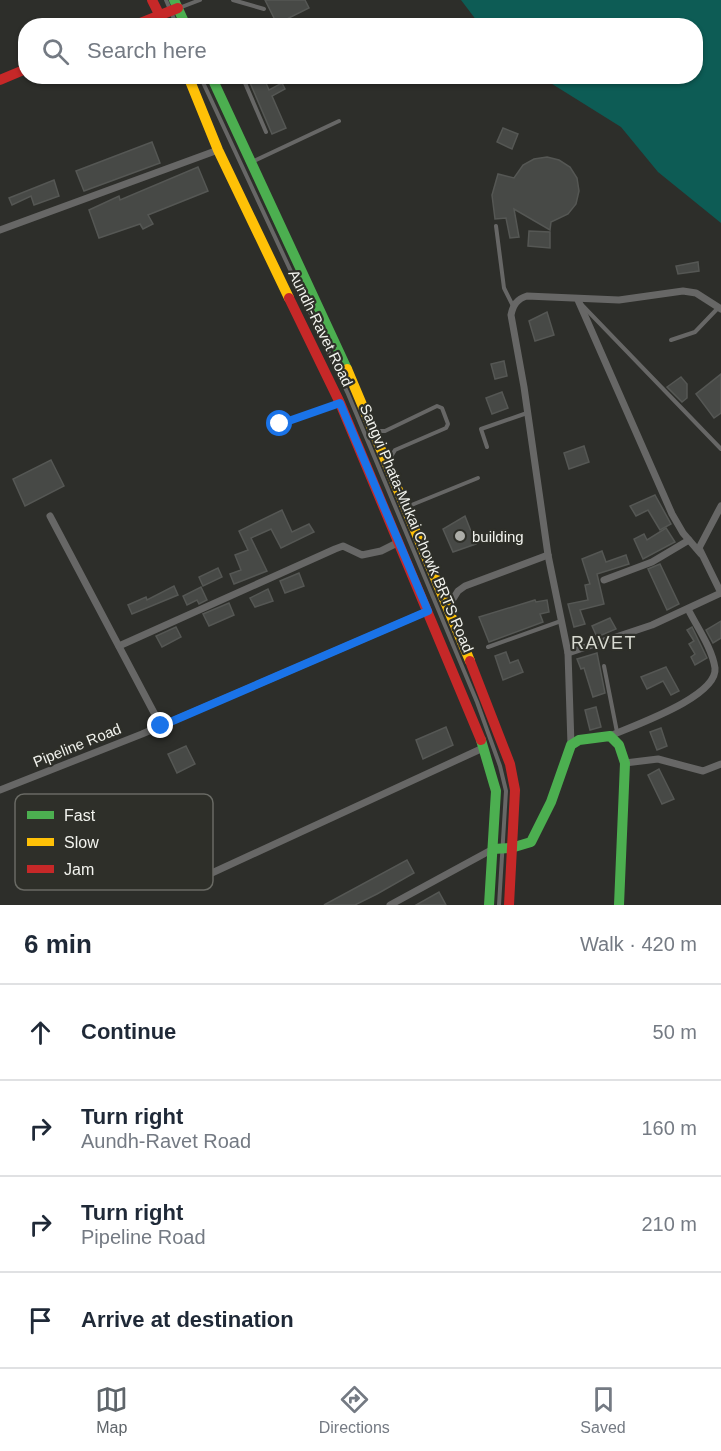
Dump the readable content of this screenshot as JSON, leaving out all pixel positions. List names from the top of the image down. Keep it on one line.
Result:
{"streets":{"main road":["Aundh-Ravet Road"],"street":["Pipeline Road"],"lane":["Sangvi Phata-Mukai Chowk BRTS Road"]},"crossings":[["Aundh-Ravet Road","Sangvi Phata-Mukai Chowk BRTS Road"],["Aundh-Ravet Road","Pipeline Road"]],"districts":["RAVET"],"places":["building"],"legend":["Fast","Slow","Jam"],"page":{"search":"Search here","heading":["6 min","Walk · 420 m"],"list":[["Continue","50 m"],["Turn right","Aundh-Ravet Road","160 m"],["Turn right","Pipeline Road","210 m"],"Arrive at destination"],"nav":["Map","Directions","Saved"]}}
